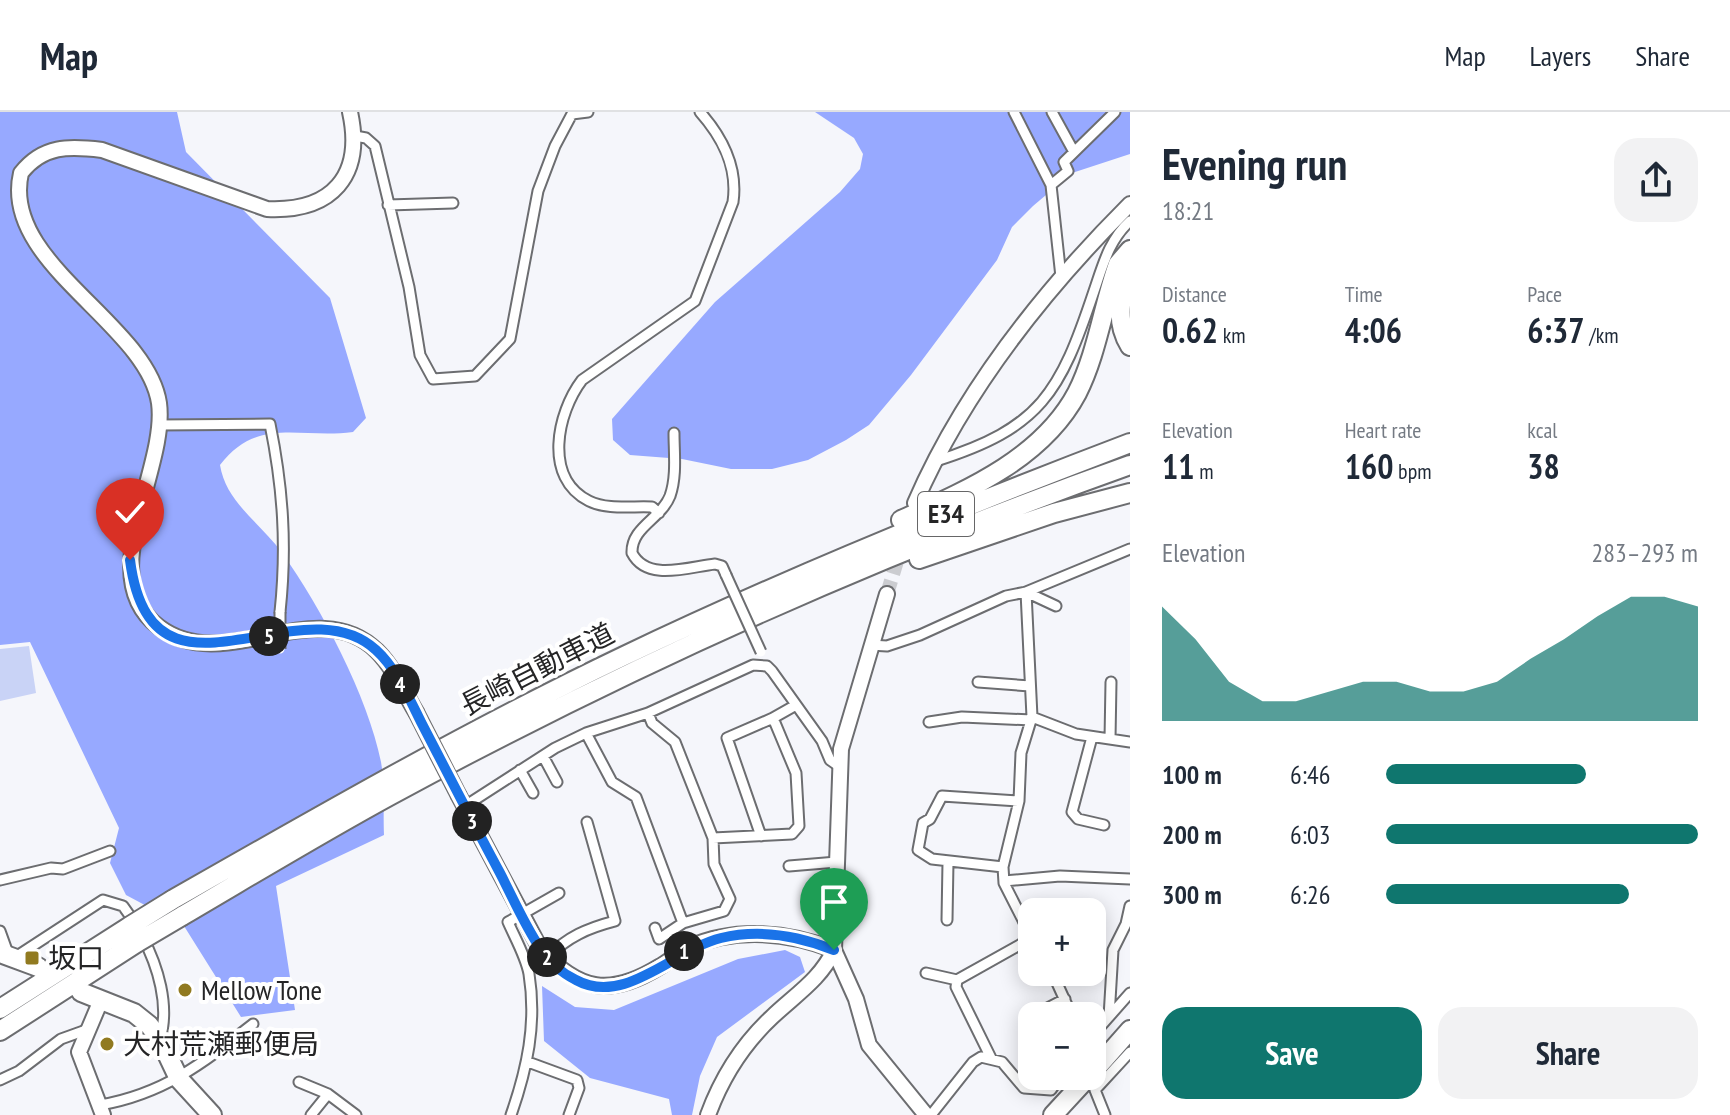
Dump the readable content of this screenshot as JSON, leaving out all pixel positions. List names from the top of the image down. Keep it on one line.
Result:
{"streets":{"highway":["E34","長崎自動車道"]},"places":{"transit":["坂口"],"other":["Mellow Tone","大村荒瀬郵便局"]},"page":{"header":"Map","nav":["Map","Layers","Share"],"heading":["Evening run","18:21"],"stats":[["Distance","0.62 km"],["Time","4:06"],["Pace","6:37 /km"],["Elevation","11 m"],["Heart rate","160 bpm"],["kcal","38"]],"chart":["Elevation","283–293 m"],"pins":["5","4","3","1","2"],"list":[{"name":"100 m","note":"6:46"},{"name":"200 m","note":"6:03"},{"name":"300 m","note":"6:26"}],"map_buttons":["+","−"],"buttons":["Save","Share"]}}
